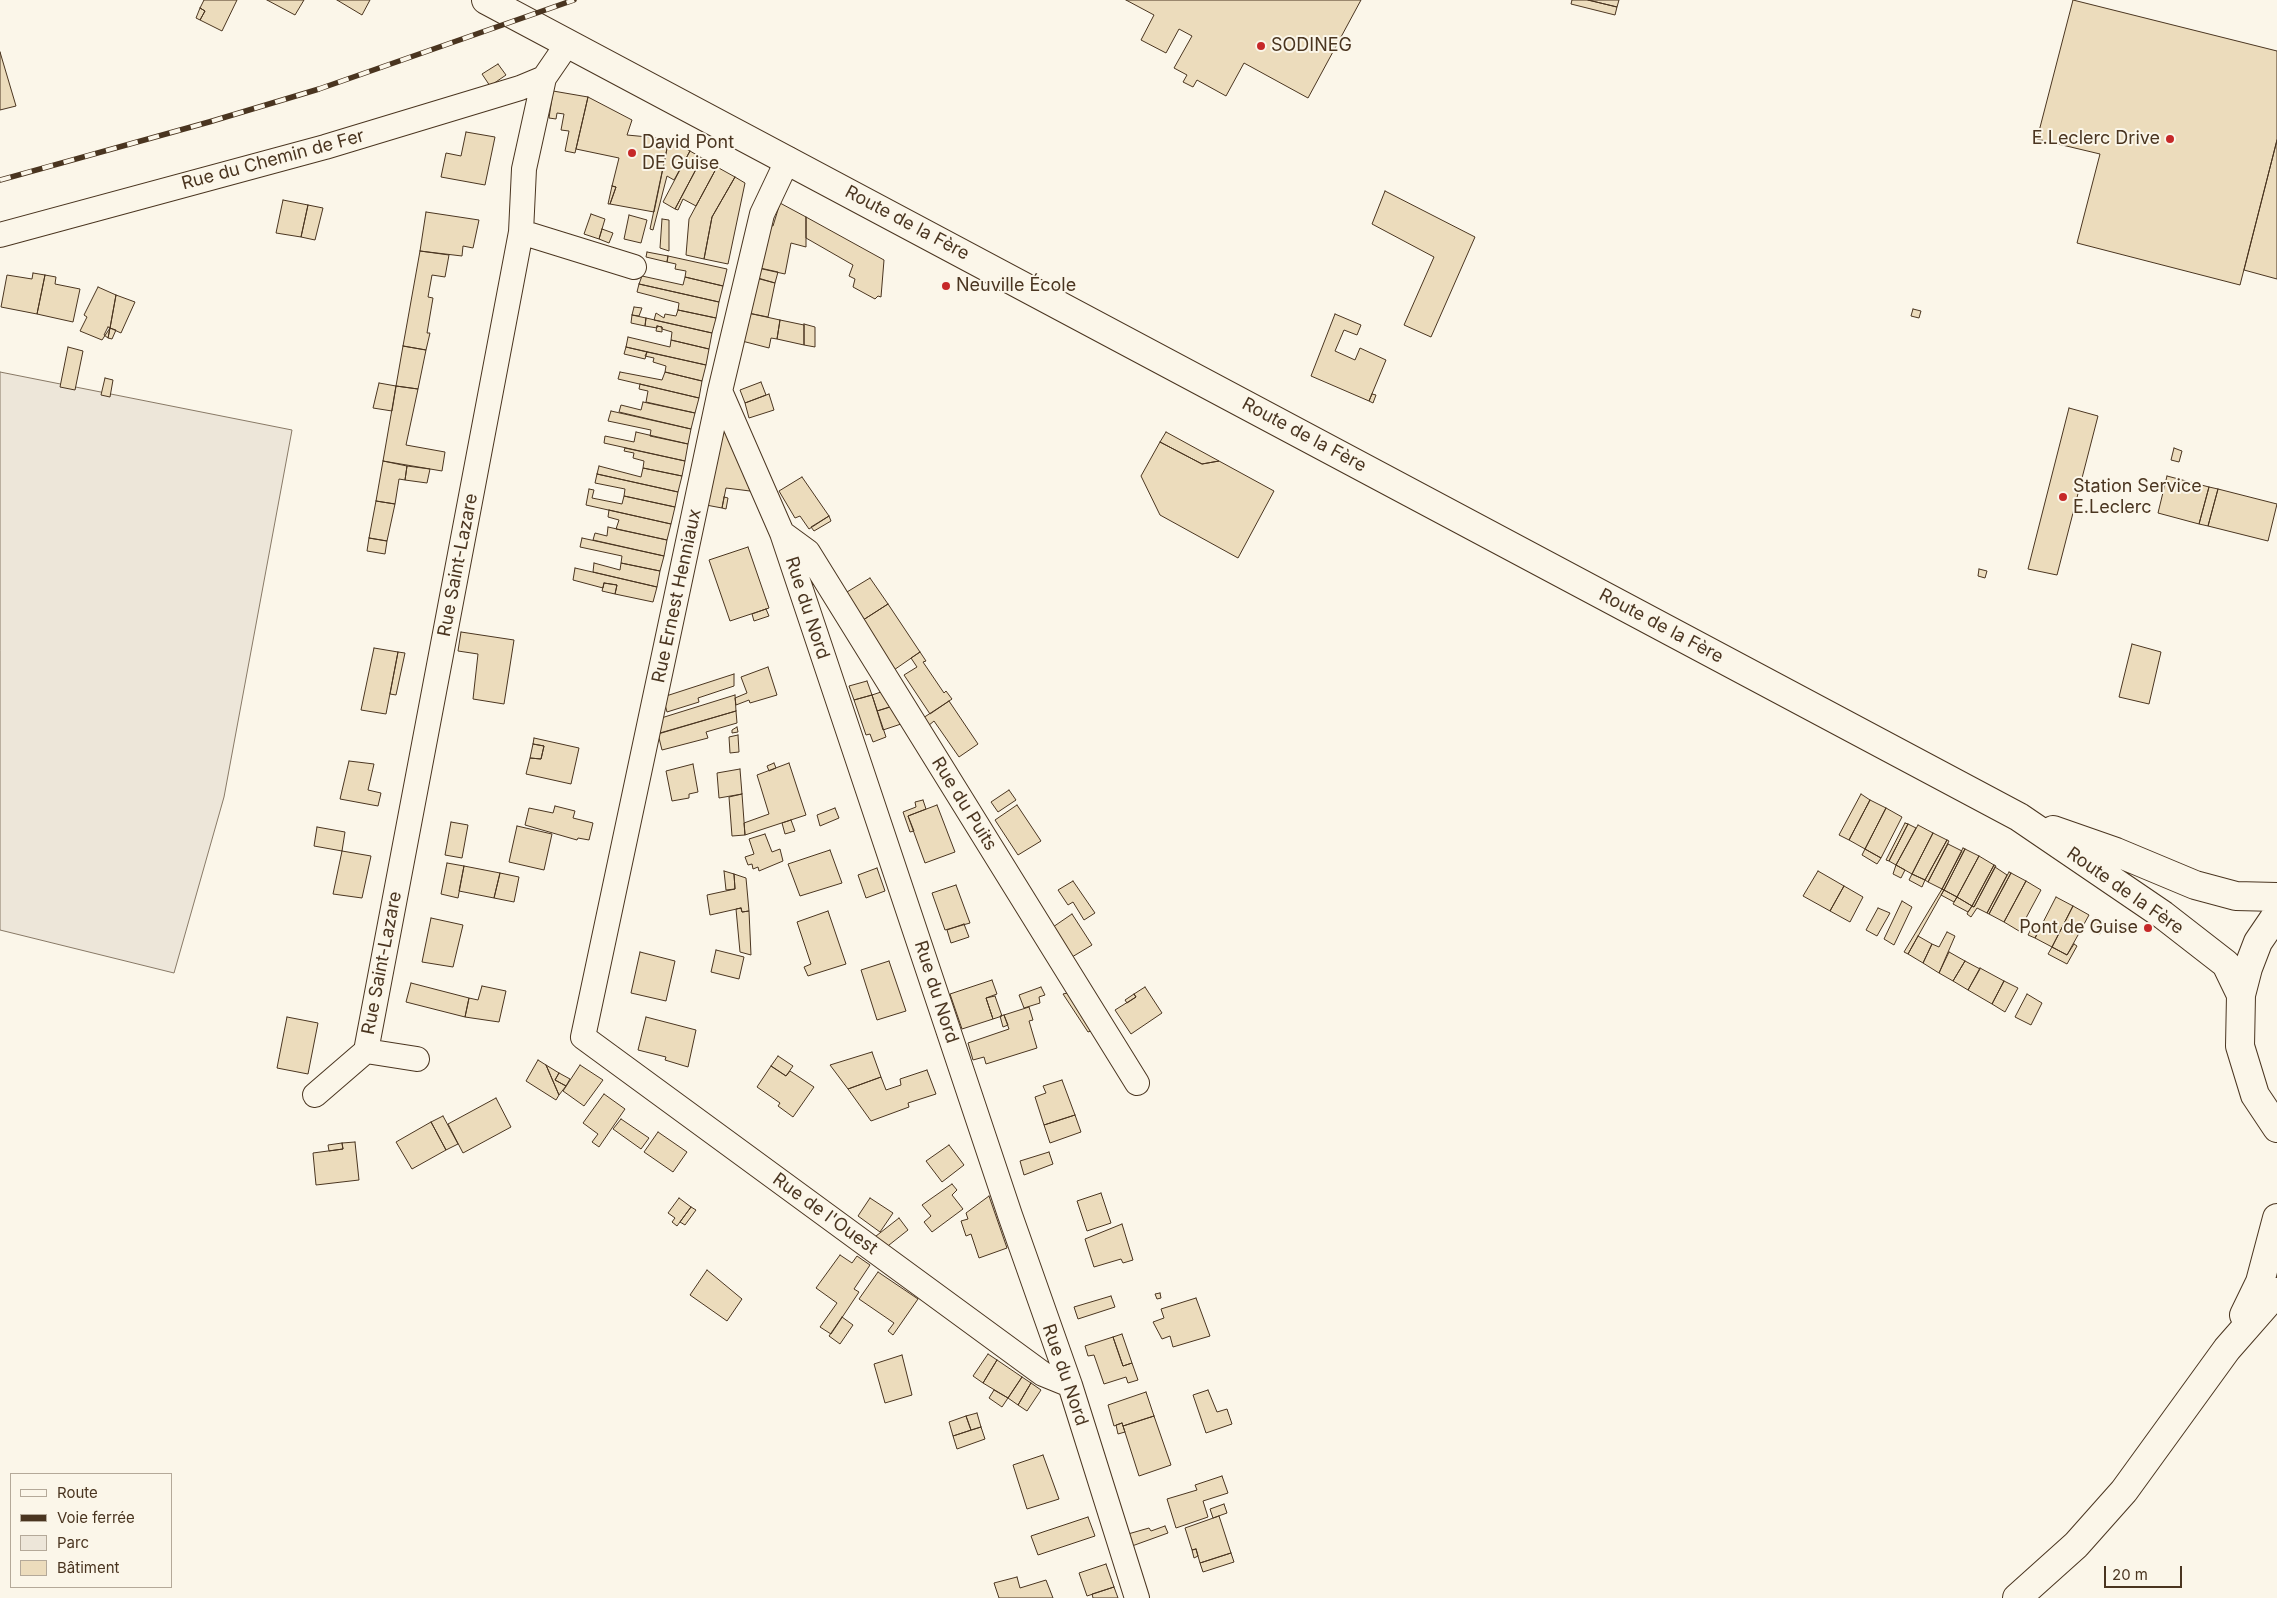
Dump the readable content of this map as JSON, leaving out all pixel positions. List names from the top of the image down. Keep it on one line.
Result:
{"streets":{"main road":["Route de la Fère"],"street":["Rue du Chemin de Fer","Rue Saint-Lazare","Rue Ernest Henniaux","Rue du Nord","Rue du Puits","Rue de l'Ouest"]},"crossings":[["Rue du Chemin de Fer","Rue Saint-Lazare"],["Route de la Fère","Rue Ernest Henniaux"],["Rue Ernest Henniaux","Rue du Nord"],["Rue Ernest Henniaux","Rue de l'Ouest"],["Rue du Nord","Rue du Puits"],["Rue du Nord","Rue de l'Ouest"]],"places":["SODINEG","E.Leclerc Drive","David Pont DE Guise","Neuville École","Station Service E.Leclerc","Pont de Guise"],"legend":["Route","Voie ferrée","Parc","Bâtiment"],"scale_bar":"20 m"}
